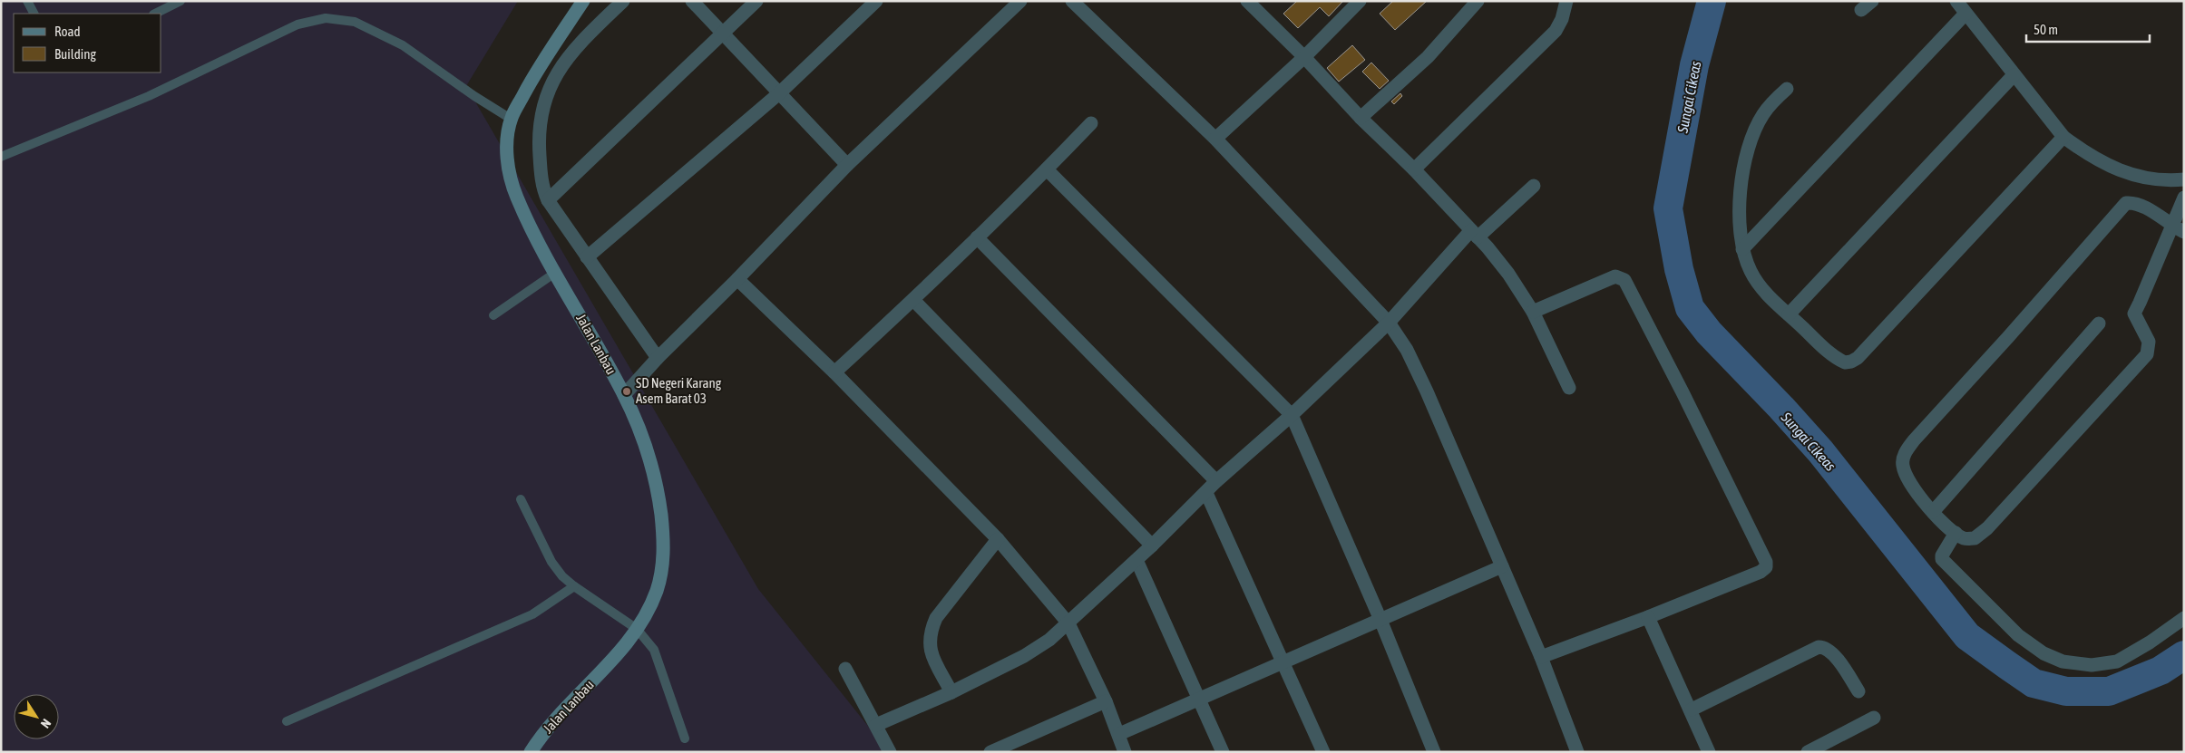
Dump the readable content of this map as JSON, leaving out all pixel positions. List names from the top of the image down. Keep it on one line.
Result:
{"streets":{"street":["Jalan Lanbau"]},"water":["Sungai Cikeas"],"places":["SD Negeri Karang Asem Barat 03"],"legend":["Road","Building"],"scale_bar":"50 m","north":"bottom right"}
